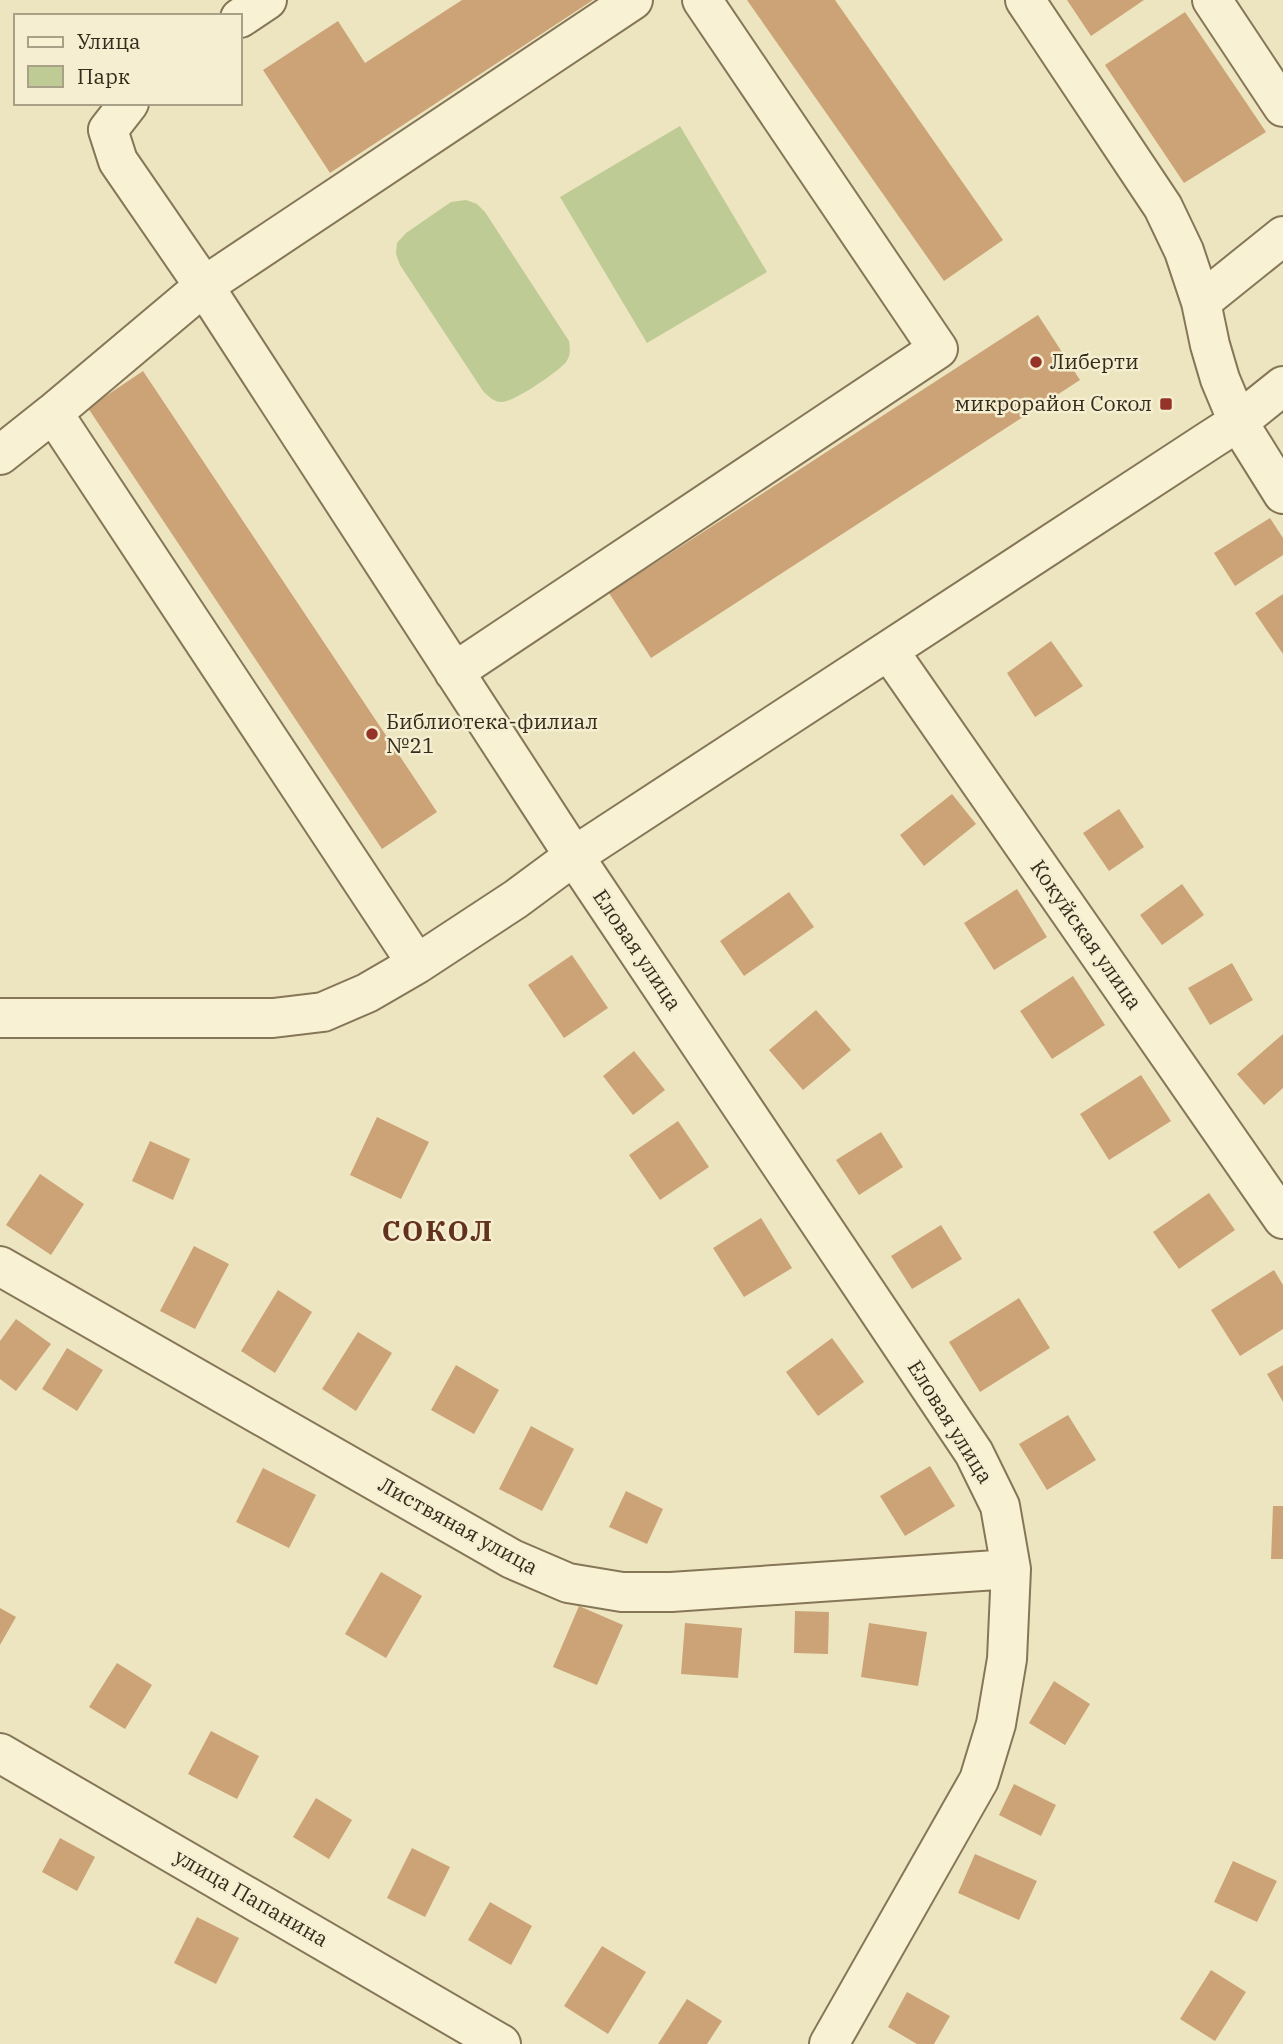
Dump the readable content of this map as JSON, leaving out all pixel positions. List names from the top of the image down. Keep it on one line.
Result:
{"streets":{"street":["Кокуйская улица","Еловая улица","Листвяная улица","улица Папанина"]},"crossings":[["Еловая улица","Листвяная улица"]],"districts":["СОКОЛ"],"places":{"other":["Либерти","Библиотека-филиал №21"],"transit":["микрорайон Сокол"]},"legend":["Улица","Парк"]}
